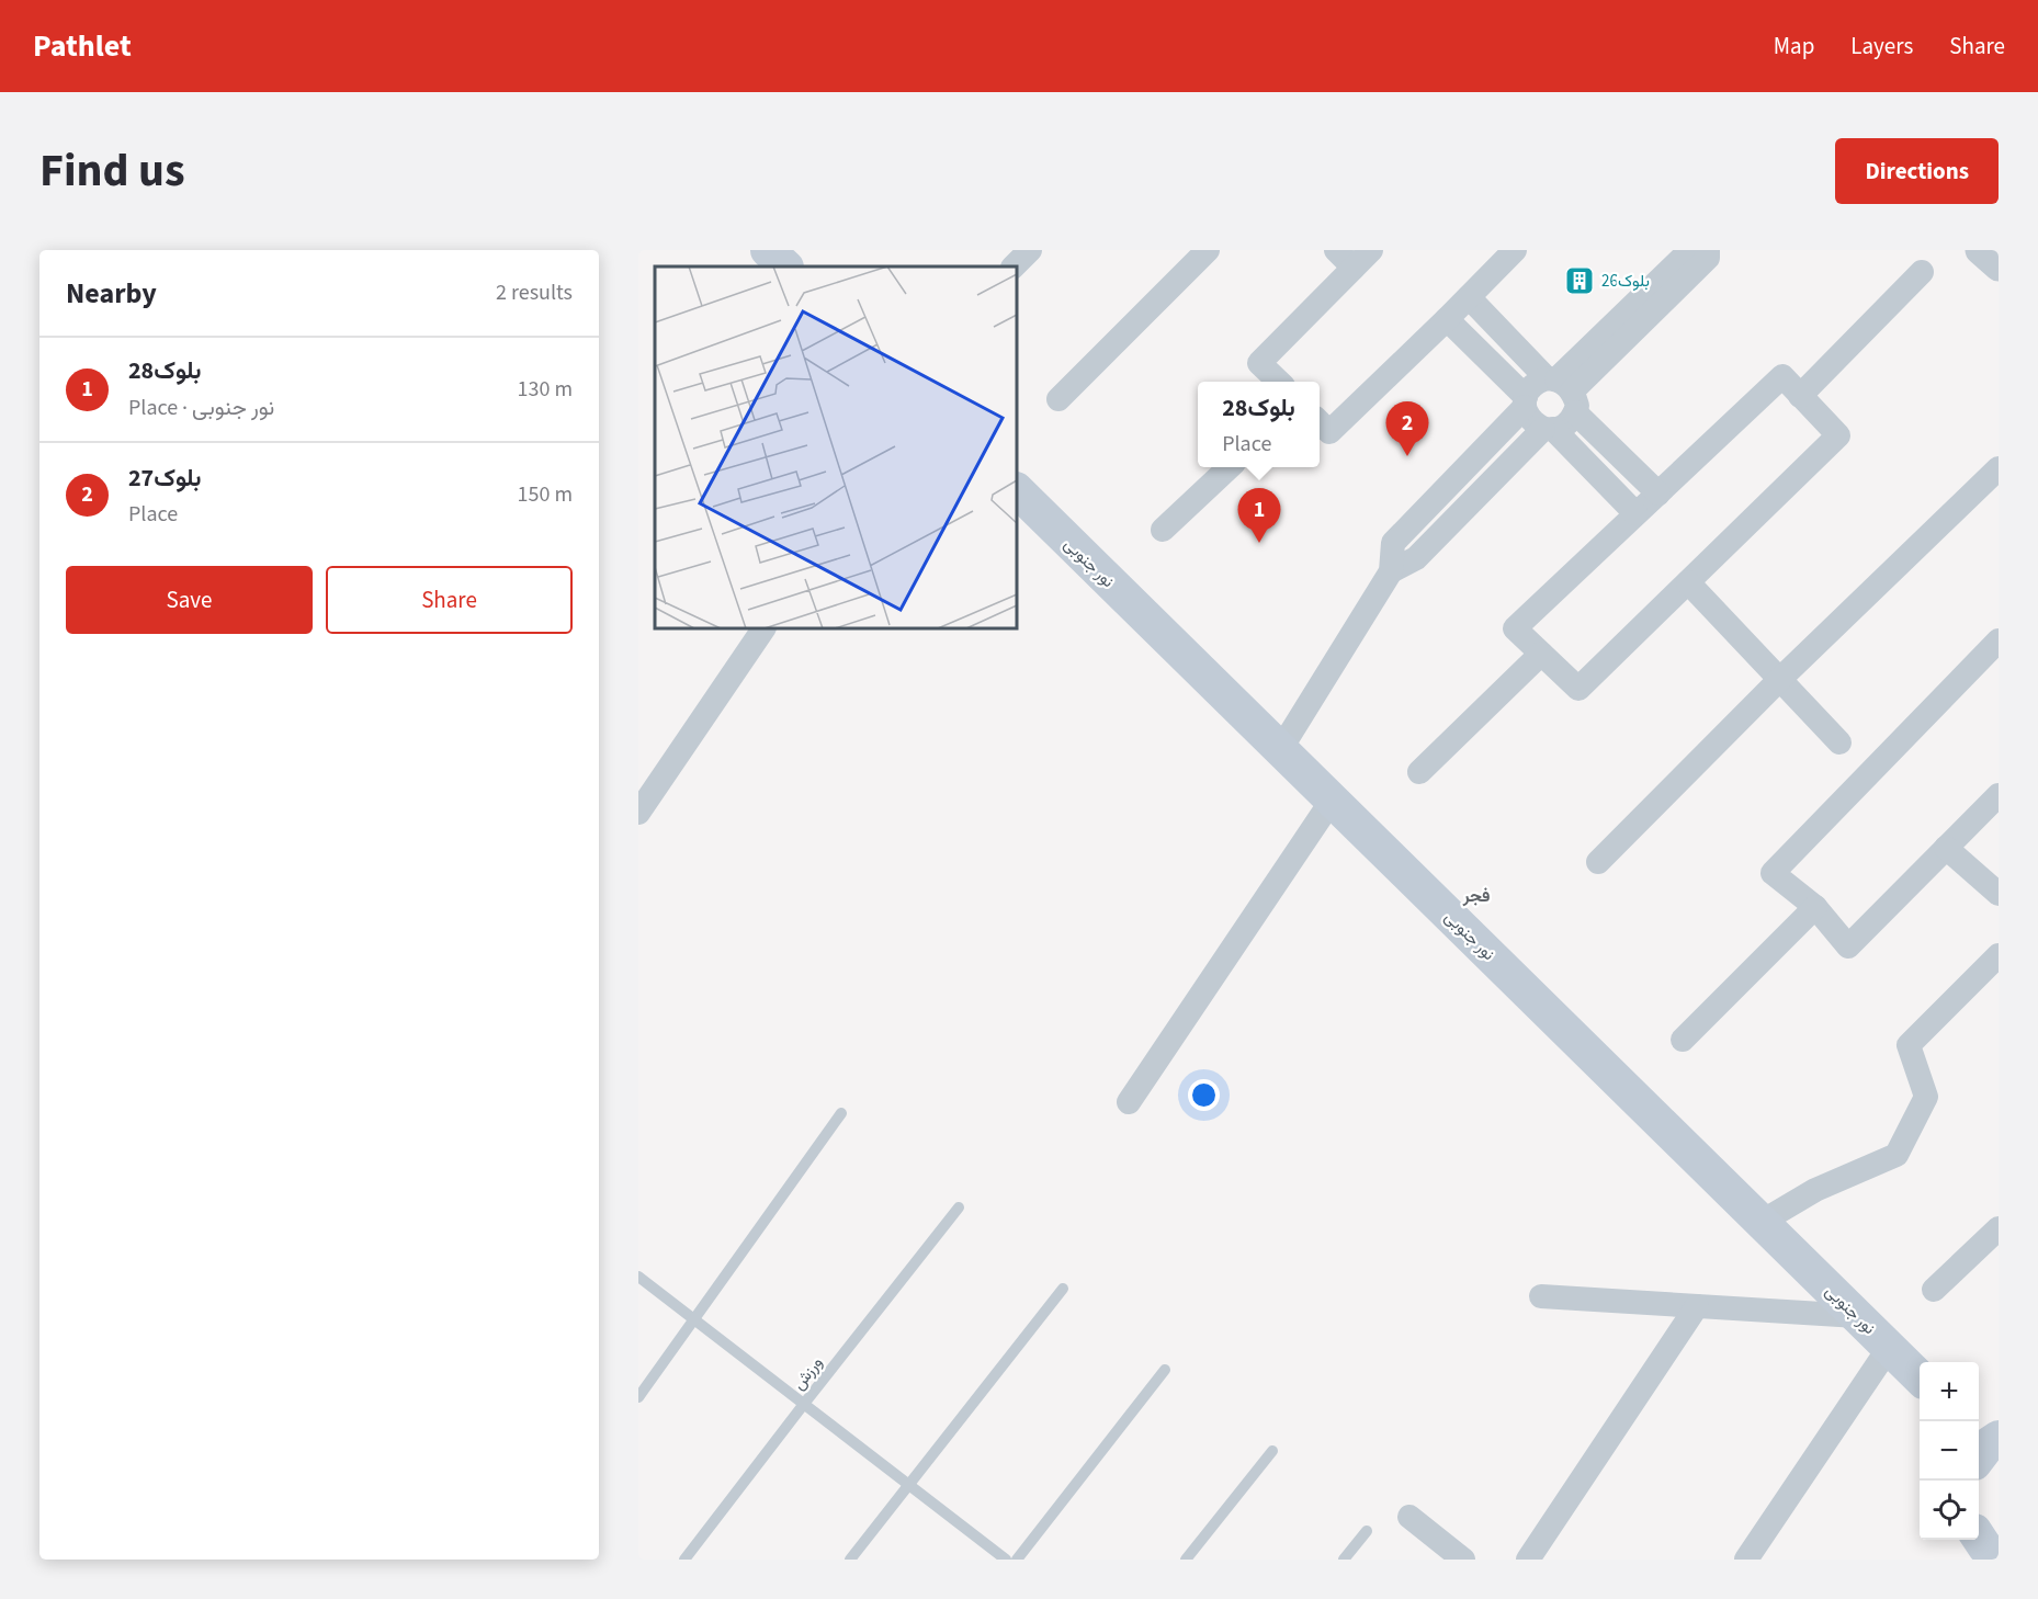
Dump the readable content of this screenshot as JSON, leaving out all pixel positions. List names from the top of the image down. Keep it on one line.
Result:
{"streets":{"main road":["نور جنوبی"],"lane":["ورزش"]},"districts":["فجر"],"places":{"building":["بلوک26"]},"page":{"header":"Pathlet","nav":["Map","Layers","Share"],"title":"Find us","buttons":["Directions",["Save","Share"]],"heading":["Nearby","2 results"],"list":[{"mark":"1","name":"بلوک28","note":"Place · نور جنوبی","value":"130 m"},{"mark":"2","name":"بلوک27","note":"Place","value":"150 m"}],"popup":["بلوک28","Place"],"pins":["2","1"],"map_buttons":["+","−"]}}
